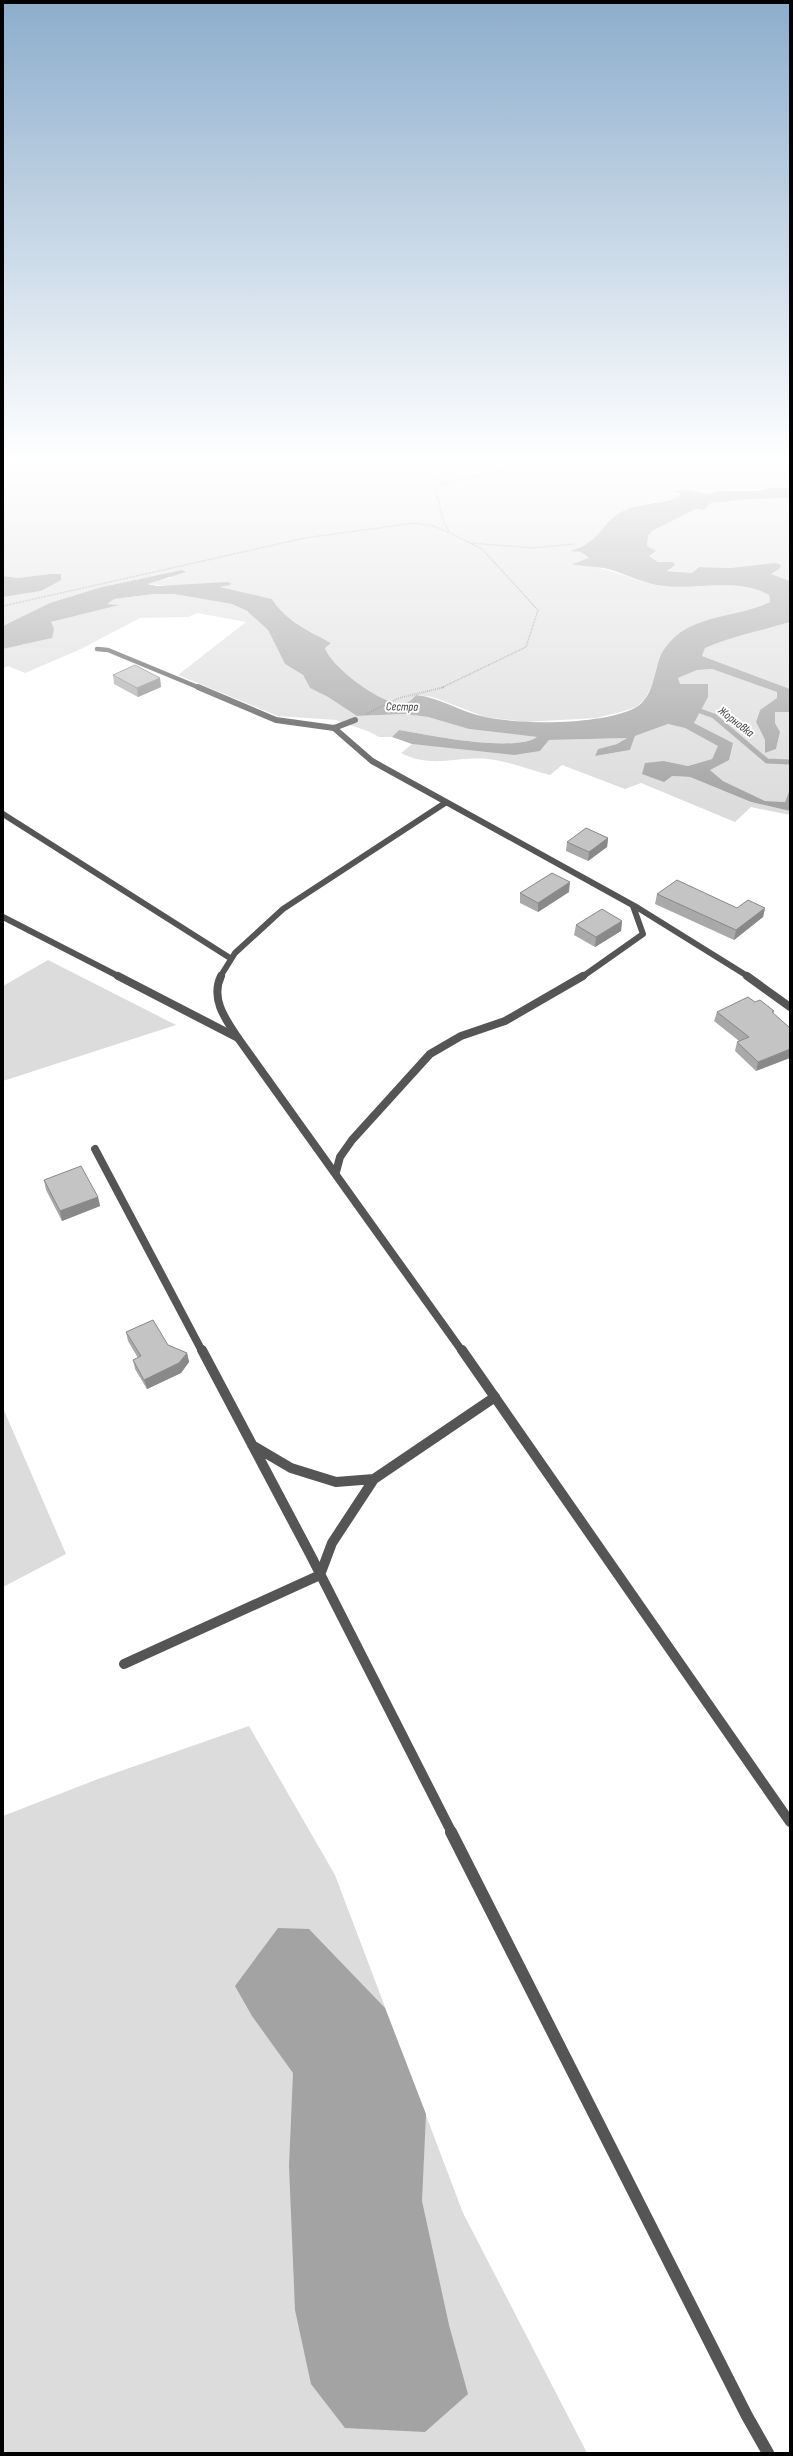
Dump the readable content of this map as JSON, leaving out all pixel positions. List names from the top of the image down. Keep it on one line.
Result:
{"water":["Сестра","Жорновка"]}
